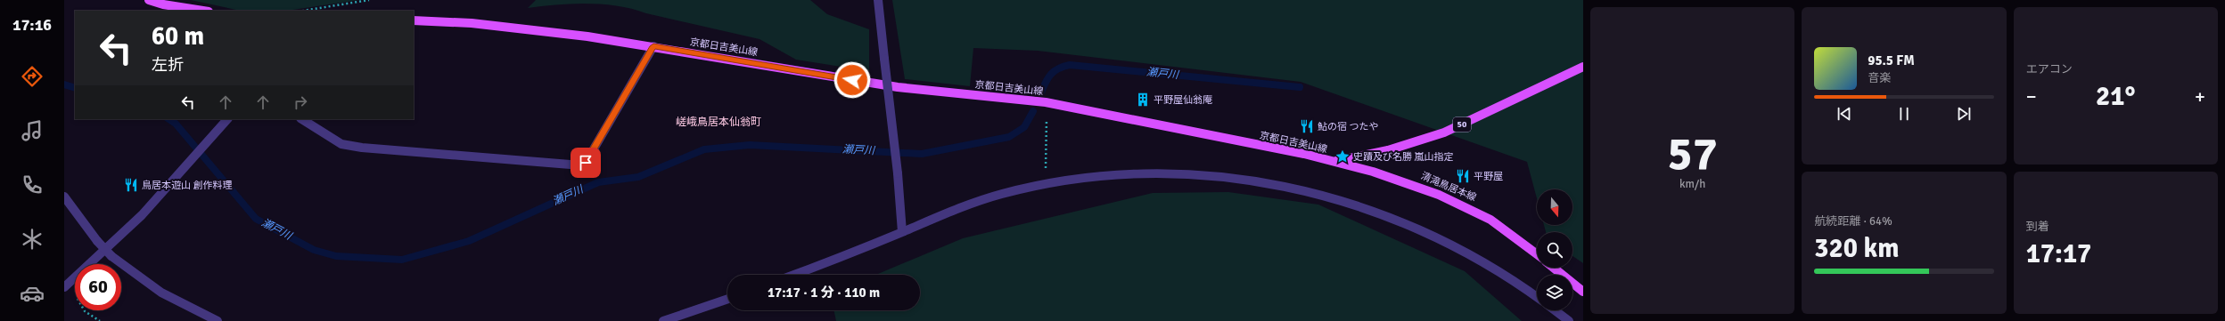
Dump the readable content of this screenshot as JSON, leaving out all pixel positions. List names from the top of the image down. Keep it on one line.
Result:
{"streets":{"main road":["京都日吉美山線","50","清滝鳥居本線"]},"crossings":[["京都日吉美山線","清滝鳥居本線"]],"districts":["嵯峨鳥居本仙翁町"],"water":["瀬戸川"],"places":{"building":["平野屋仙翁庵"],"restaurant":["鮎の宿 つたや","平野屋","鳥居本遊山 創作料理"],"place":["史蹟及び名勝 嵐山指定"]},"north":"bottom","page":{"tabs":"17:16","tile":[["57","km/h"],"エアコン",["航続距離 · 64%","320 km"],["到着","17:17"]],"turn":["60 m","左折"],"song":["95.5 FM","音楽"],"heat":["−","21°","+"],"limit":"60","trip":"17:17 · 1 分 · 110 m"}}
